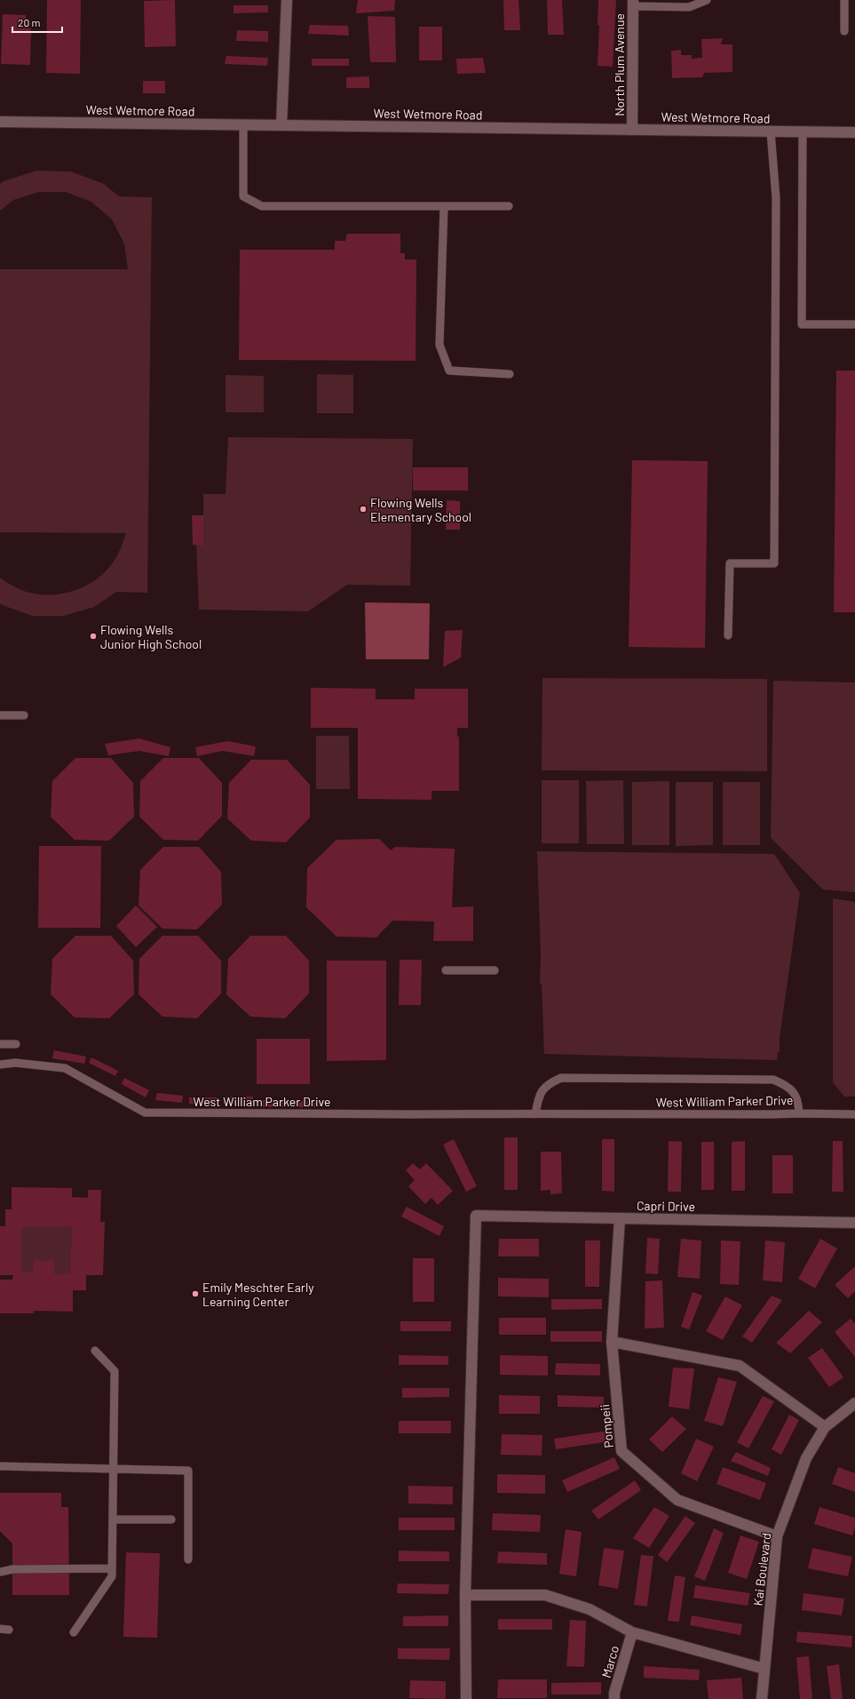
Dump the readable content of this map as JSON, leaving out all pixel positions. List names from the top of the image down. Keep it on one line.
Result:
{"streets":{"street":["North Plum Avenue","West Wetmore Road","Capri Drive","Pompeii","Kai Boulevard","Marco"],"lane":["West William Parker Drive"]},"crossings":[["North Plum Avenue","West Wetmore Road"],["Capri Drive","Pompeii"],["Pompeii","Kai Boulevard"]],"places":["Flowing Wells Elementary School","Flowing Wells Junior High School","Emily Meschter Early Learning Center"],"scale_bar":"20 m"}
